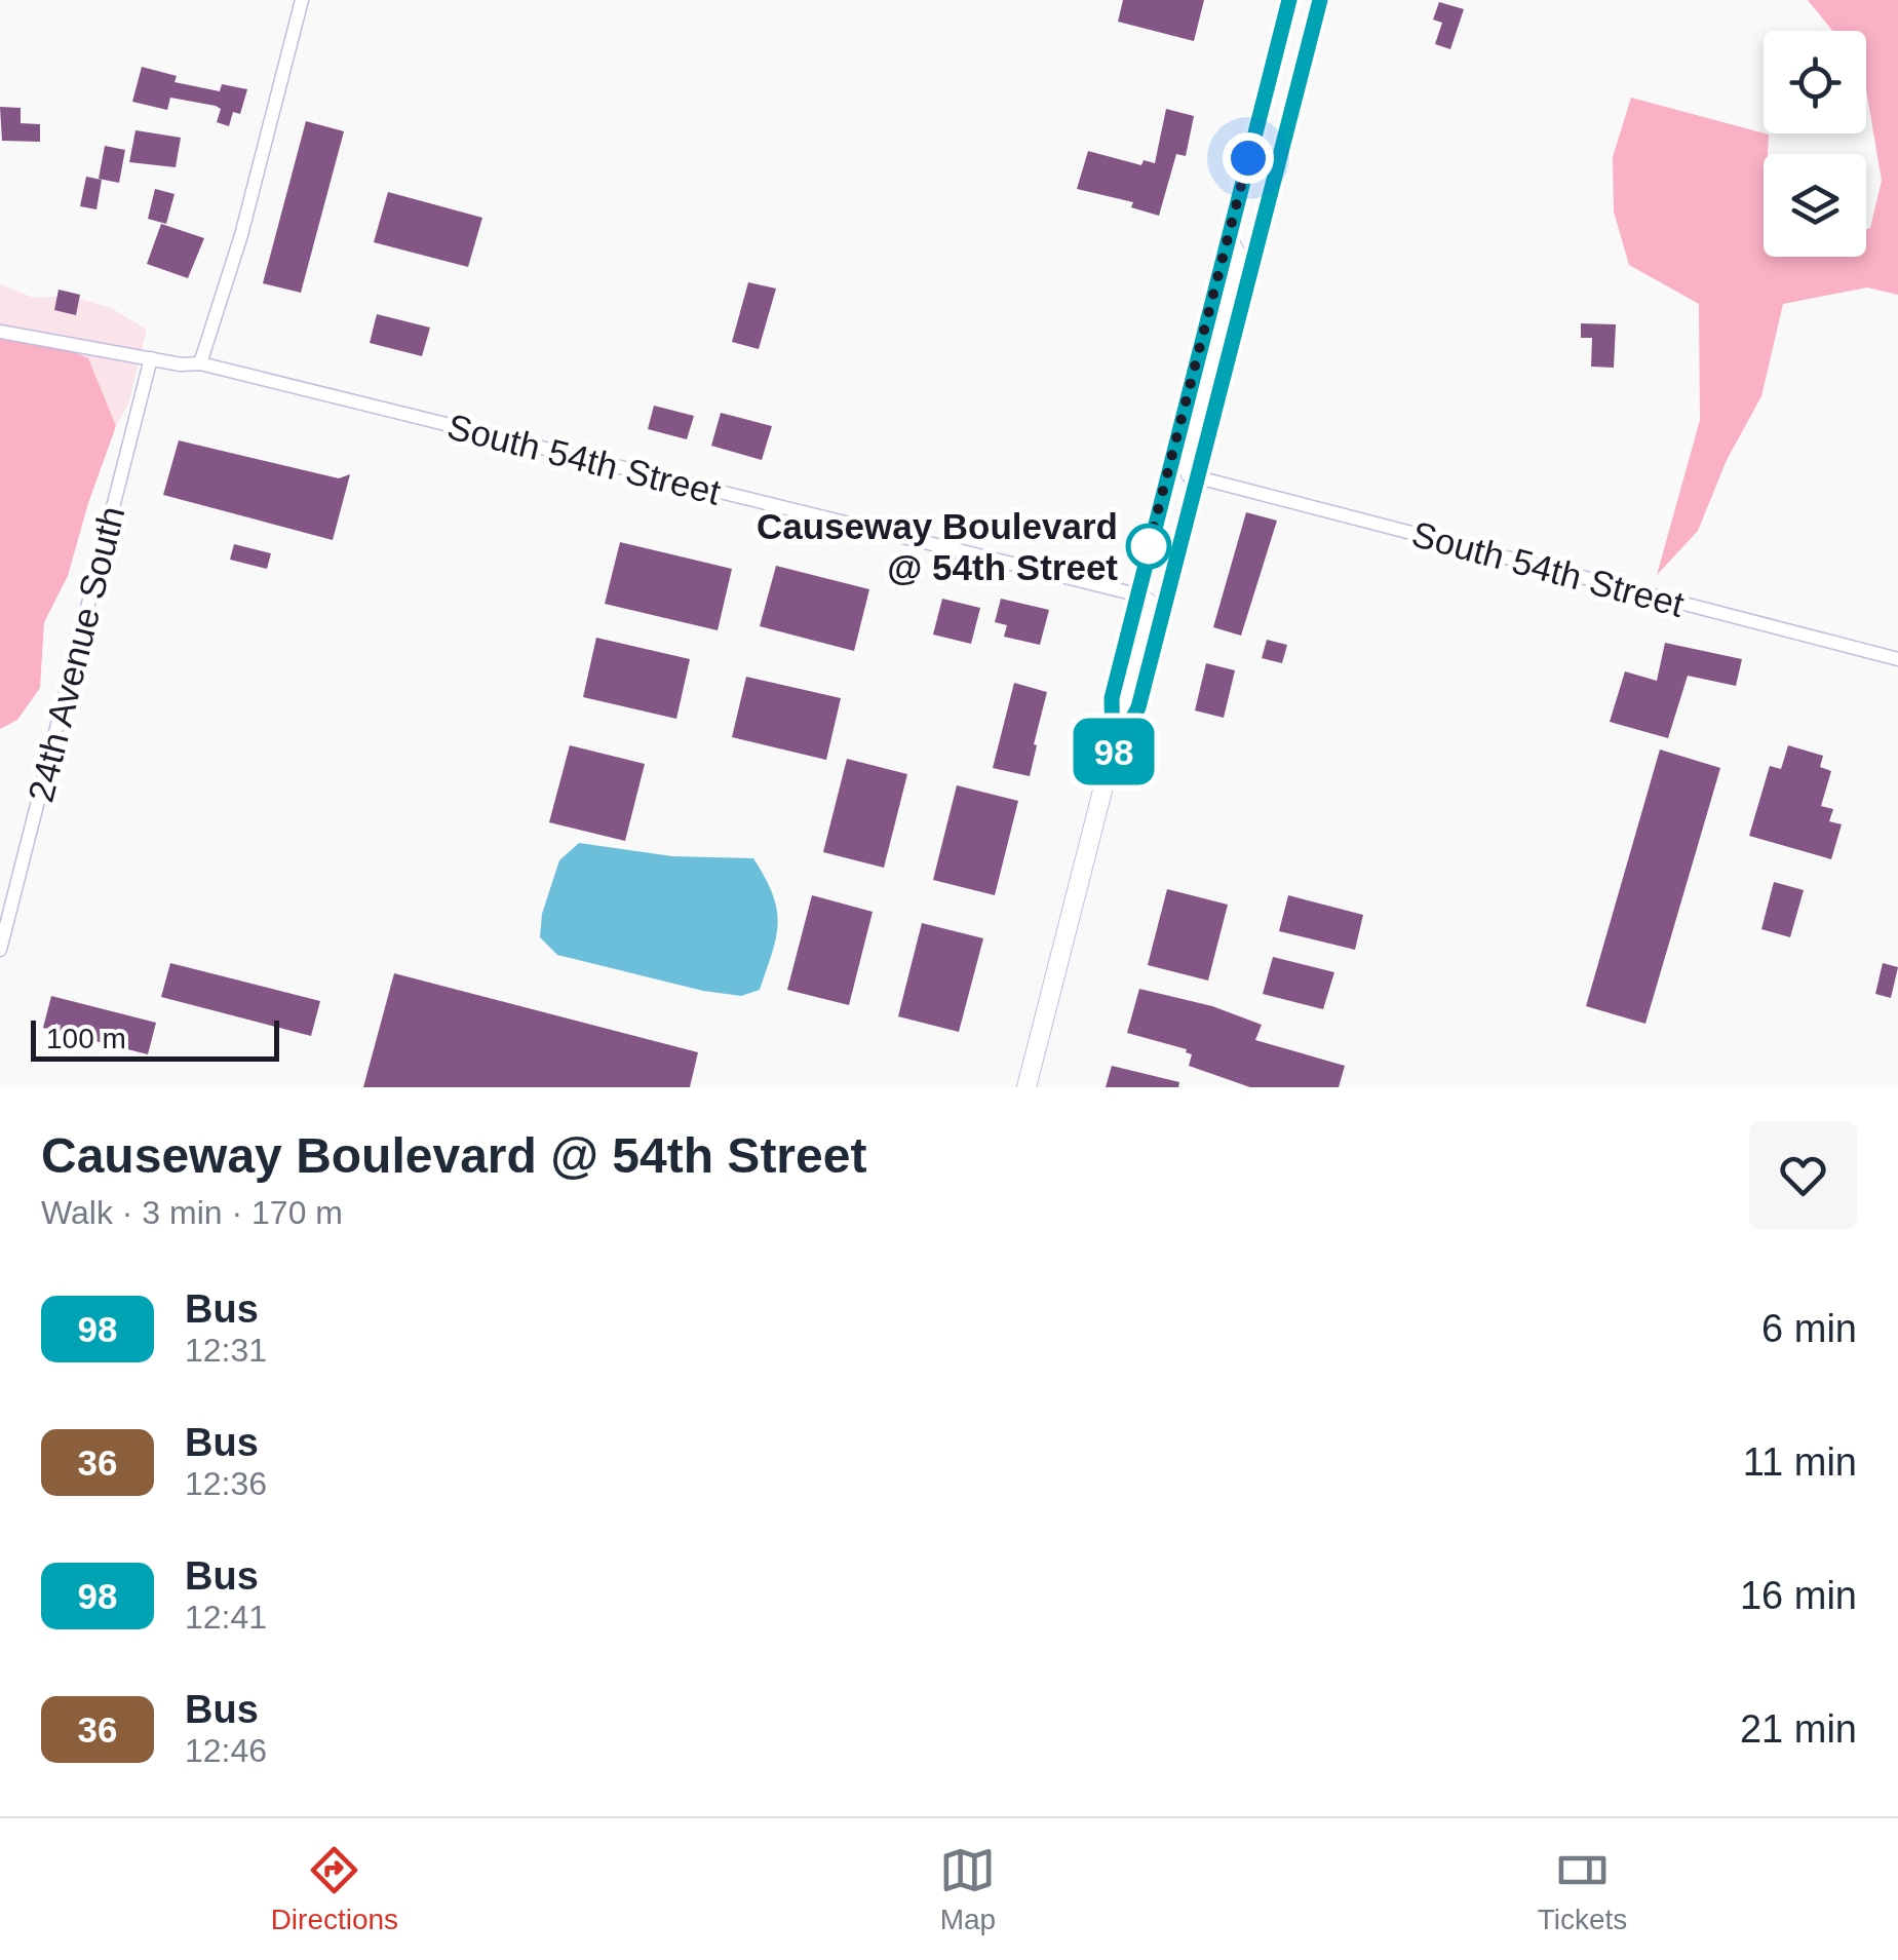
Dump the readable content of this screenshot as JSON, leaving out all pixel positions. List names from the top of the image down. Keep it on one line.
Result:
{"streets":{"street":["South 54th Street","24th Avenue South"]},"crossings":[["South 54th Street","24th Avenue South"]],"places":["Causeway Boulevard @ 54th Street"],"lines":["bus line 98"],"scale_bar":"100 m","page":{"on_map":"98","scale":"100 m","heading":["Causeway Boulevard @ 54th Street","Walk · 3 min · 170 m"],"list":[{"mark":"98","name":"Bus","note":"12:31","value":"6 min"},{"mark":"36","name":"Bus","note":"12:36","value":"11 min"},{"mark":"98","name":"Bus","note":"12:41","value":"16 min"},{"mark":"36","name":"Bus","note":"12:46","value":"21 min"}],"tabs":["Directions","Map","Tickets"]}}
